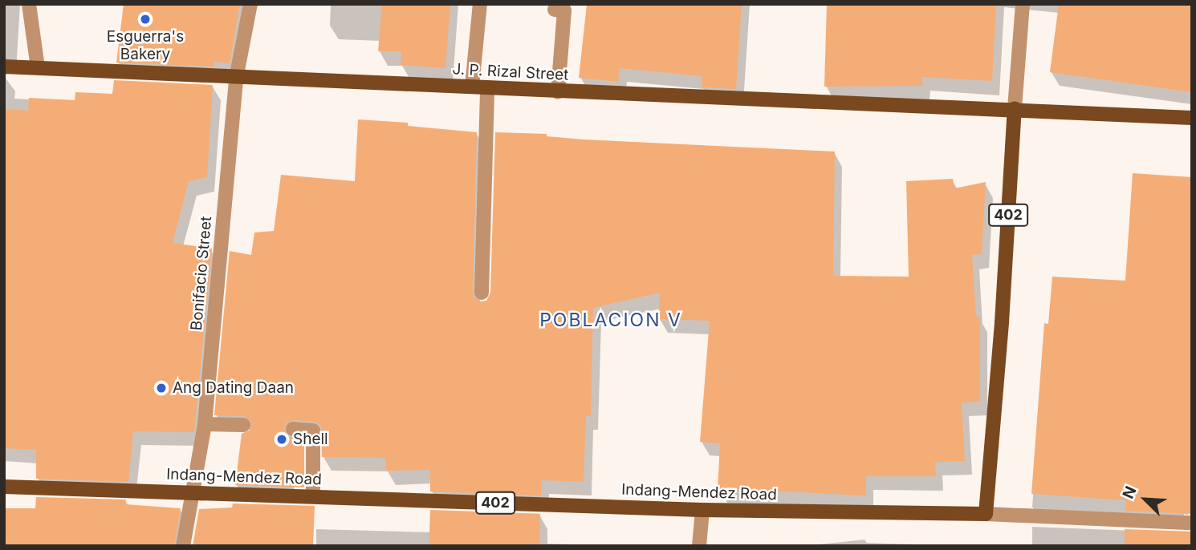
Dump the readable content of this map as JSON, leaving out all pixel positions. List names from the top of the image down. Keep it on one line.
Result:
{"streets":{"main road":["J. P. Rizal Street","402","Indang-Mendez Road"],"street":["Bonifacio Street"]},"crossings":[["J. P. Rizal Street","402"],["J. P. Rizal Street","Bonifacio Street"],["402","Indang-Mendez Road"],["Bonifacio Street","Indang-Mendez Road"]],"districts":["POBLACION V"],"places":["Esguerra's Bakery","Ang Dating Daan","Shell"],"north":"top left"}
